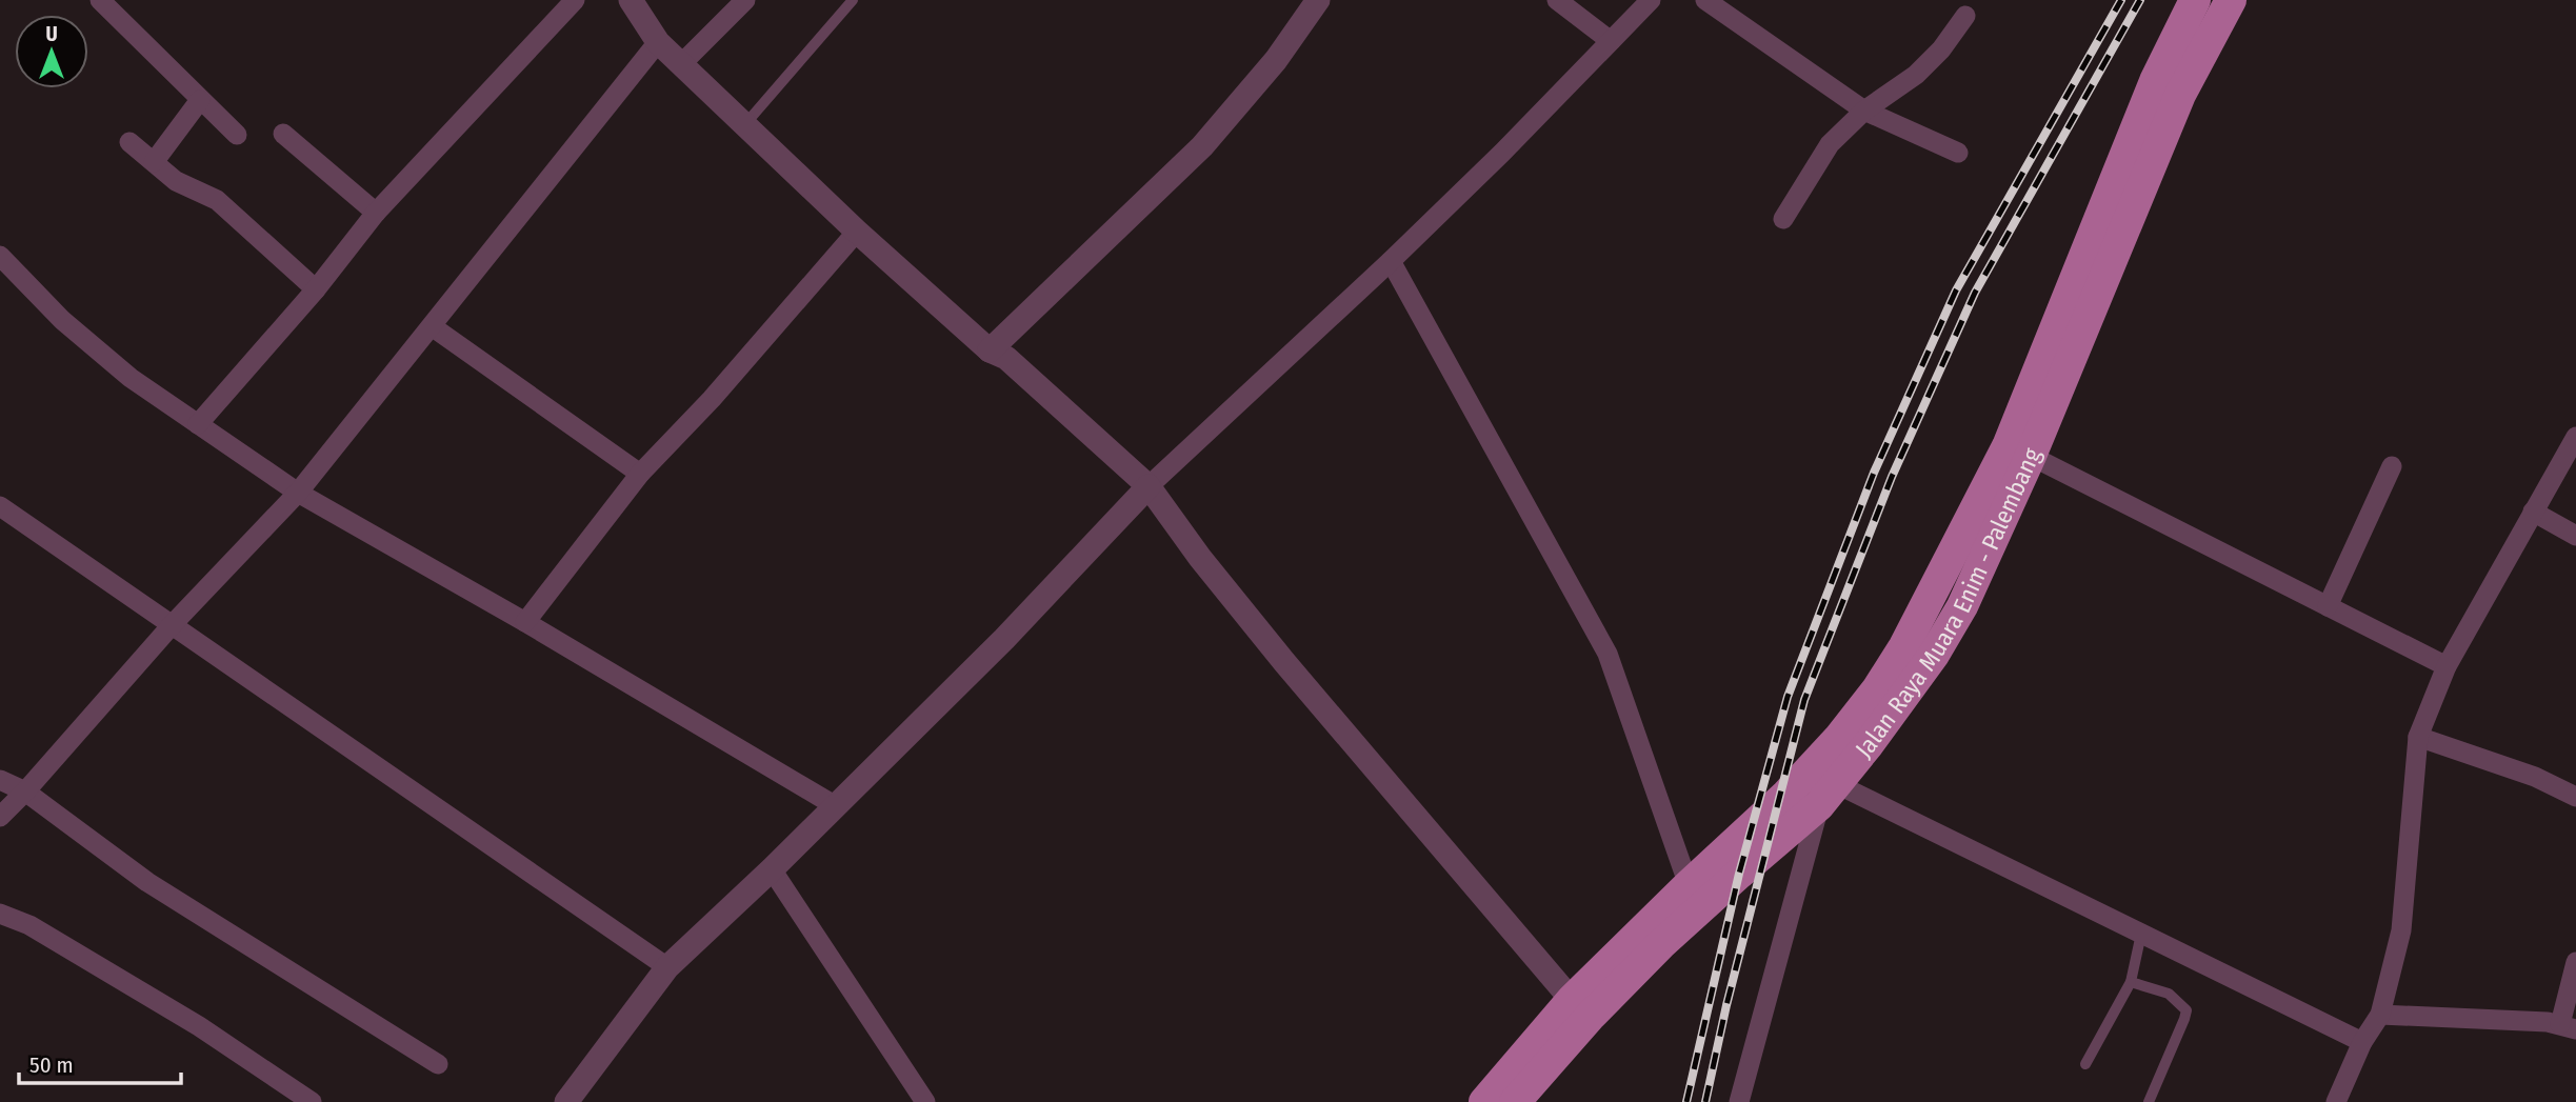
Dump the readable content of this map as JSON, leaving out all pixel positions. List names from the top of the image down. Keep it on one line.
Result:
{"streets":{"main road":["Jalan Raya Muara Enim - Palembang"]},"scale_bar":"50 m","north":"top"}
